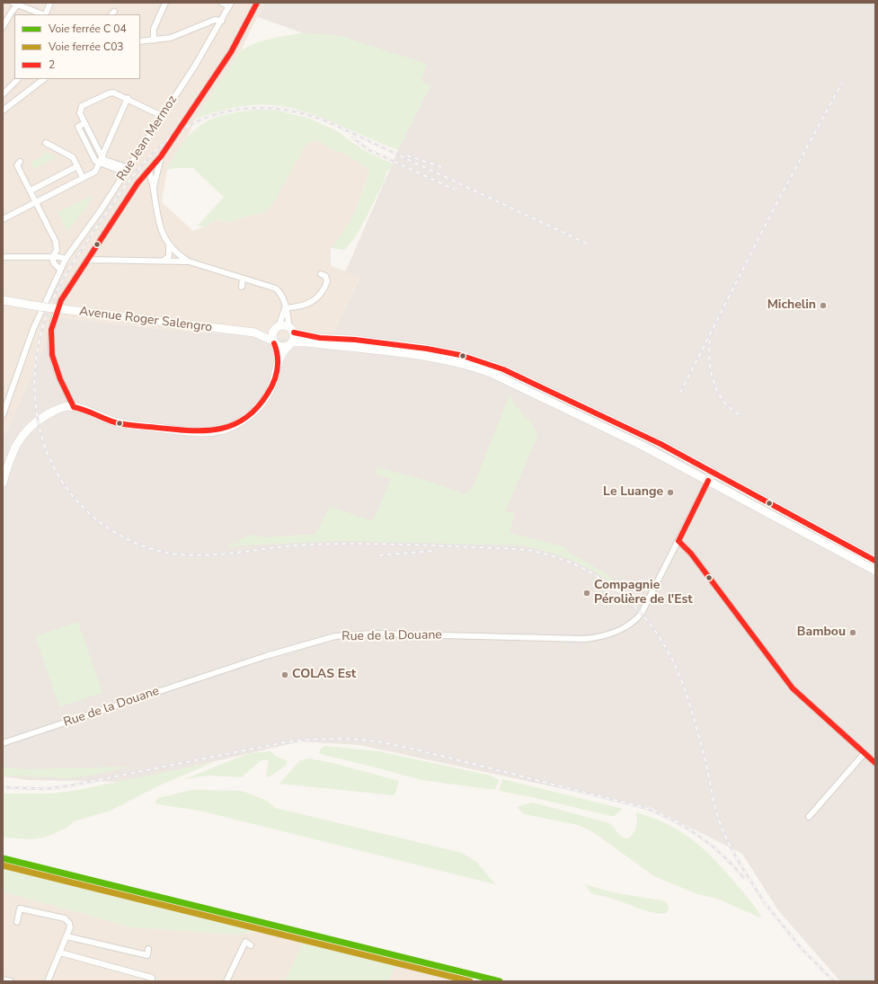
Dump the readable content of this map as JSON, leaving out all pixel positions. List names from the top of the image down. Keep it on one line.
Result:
{"streets":{"main road":["Avenue Roger Salengro"],"street":["Rue Jean Mermoz","Rue de la Douane"]},"places":["Michelin","Le Luange","Compagnie Pérolière de l'Est","Bambou","COLAS Est"],"lines":["transit line 2","rail line C03"],"legend":["Voie ferrée C 04","Voie ferrée C03","2"]}
